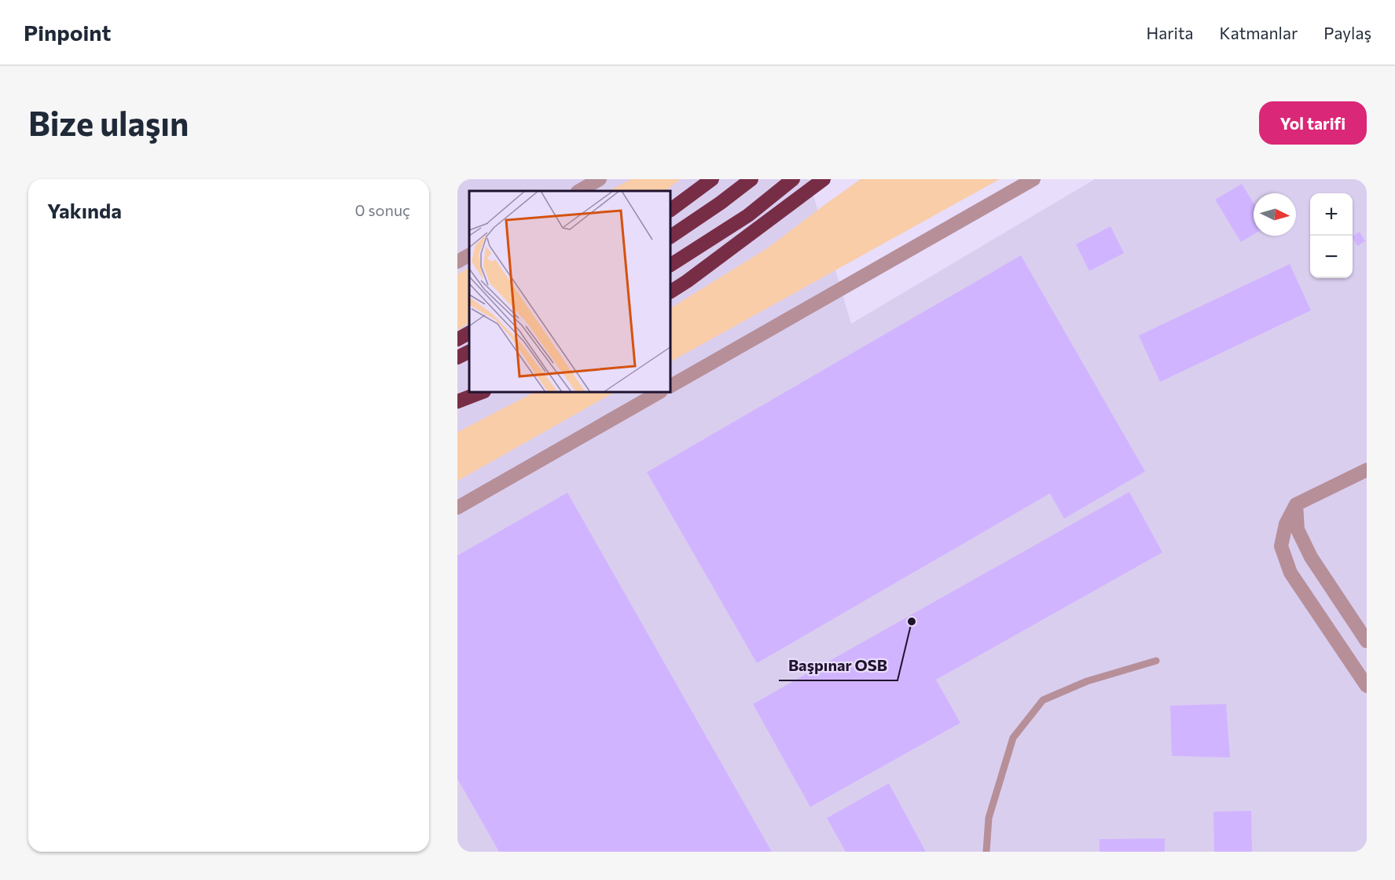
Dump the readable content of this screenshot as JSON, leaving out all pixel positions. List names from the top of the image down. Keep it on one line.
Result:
{"places":["Başpınar OSB"],"north":"right","page":{"header":"Pinpoint","nav":["Harita","Katmanlar","Paylaş"],"buttons":"Yol tarifi","title":"Bize ulaşın","heading":["Yakında","0 sonuç"],"map_buttons":["+","−"]}}
